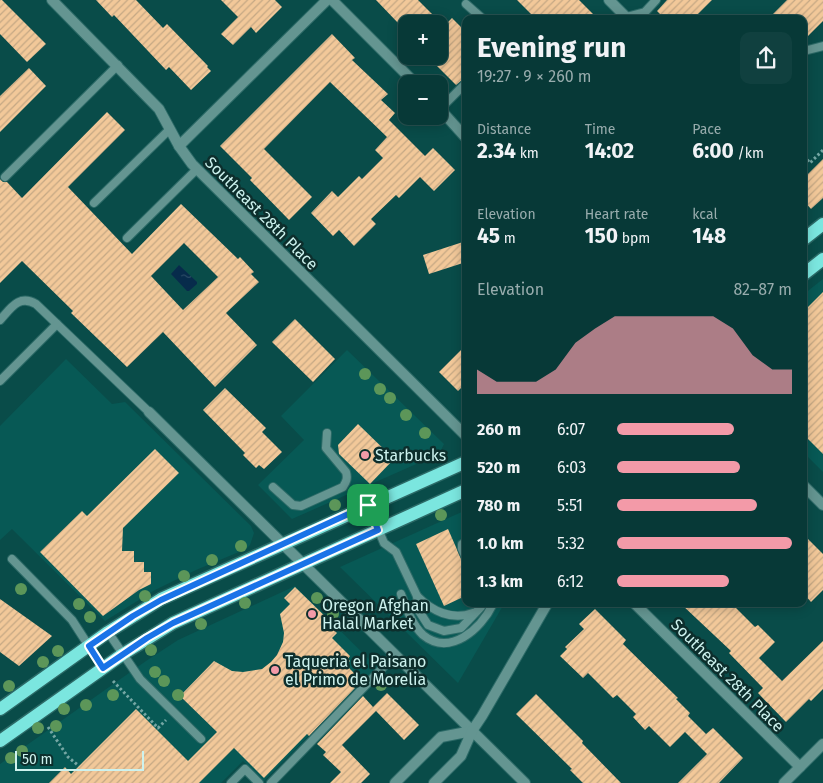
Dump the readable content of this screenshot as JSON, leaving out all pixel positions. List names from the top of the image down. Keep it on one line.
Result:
{"streets":{"street":["Southeast 28th Place"]},"places":["Starbucks","Oregon Afghan Halal Market","Taqueria el Paisano el Primo de Morelia"],"scale_bar":"50 m","page":{"map_buttons":["+","−"],"heading":["Evening run","19:27 · 9 × 260 m"],"stats":[["Distance","2.34 km"],["Time","14:02"],["Pace","6:00 /km"],["Elevation","45 m"],["Heart rate","150 bpm"],["kcal","148"]],"chart":["Elevation","82–87 m"],"list":[{"name":"260 m","note":"6:07"},{"name":"520 m","note":"6:03"},{"name":"780 m","note":"5:51"},{"name":"1.0 km","note":"5:32"},{"name":"1.3 km","note":"6:12"}],"scale":"50 m"}}
